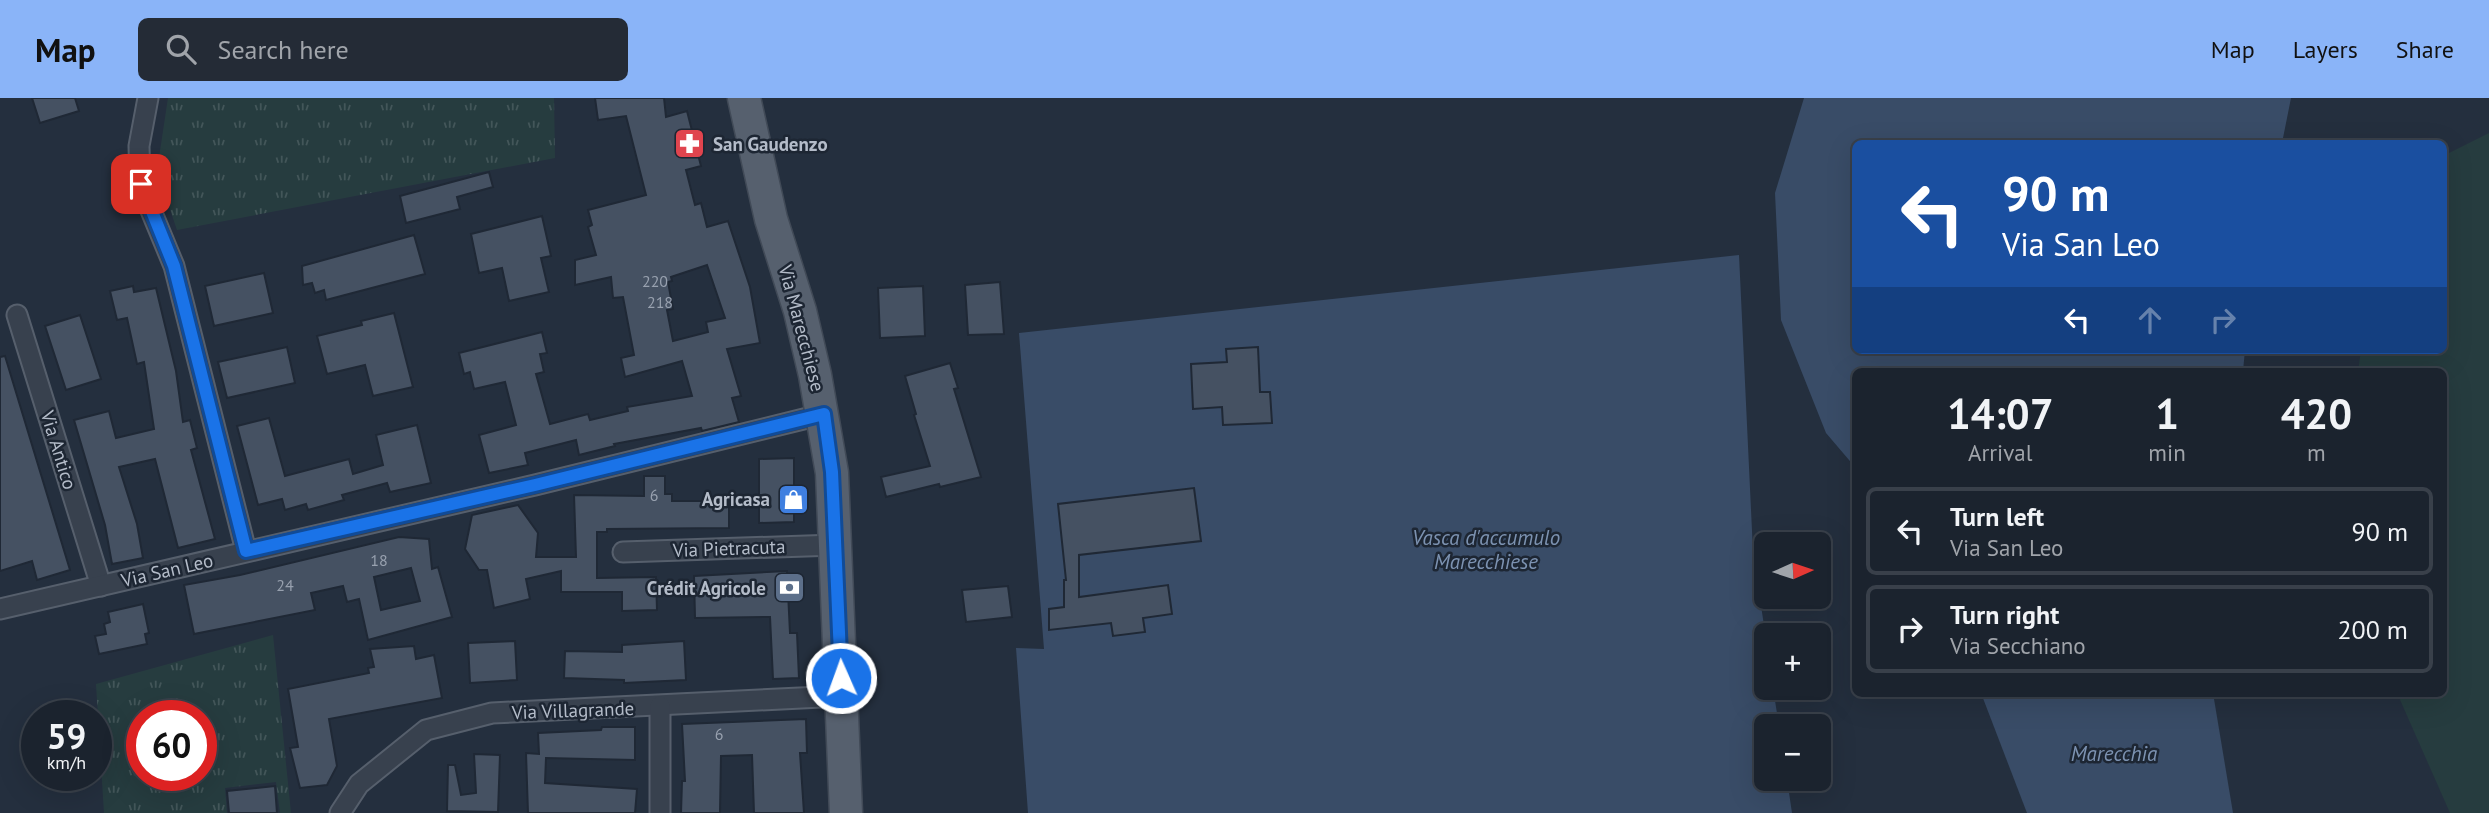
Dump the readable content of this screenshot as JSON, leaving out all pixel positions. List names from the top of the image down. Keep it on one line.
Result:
{"streets":{"main road":["Via Marecchiese"],"street":["Via Antico","Via Pietracuta","Via San Leo","Via Villagrande"]},"crossings":[["Via Marecchiese","Via Pietracuta"],["Via Marecchiese","Via San Leo"],["Via Marecchiese","Via Villagrande"],["Via Antico","Via San Leo"]],"water":["Vasca d'accumulo Marecchiese","Marecchia"],"places":{"pharmacy":["San Gaudenzo"],"shop":["Agricasa"],"bank":["Crédit Agricole"]},"house_numbers":["220","218","6","18","24","6"],"north":"right","page":{"header":"Map","search":"Search here","nav":["Map","Layers","Share"],"turn":["90 m","Via San Leo"],"eta":["14:07","Arrival","1","min","420","m"],"list":[{"name":"Turn left","note":"Via San Leo","value":"90 m"},{"name":"Turn right","note":"Via Secchiano","value":"200 m"}],"map_buttons":["+","−"],"speed":"59 km/h","limit":"60"}}
